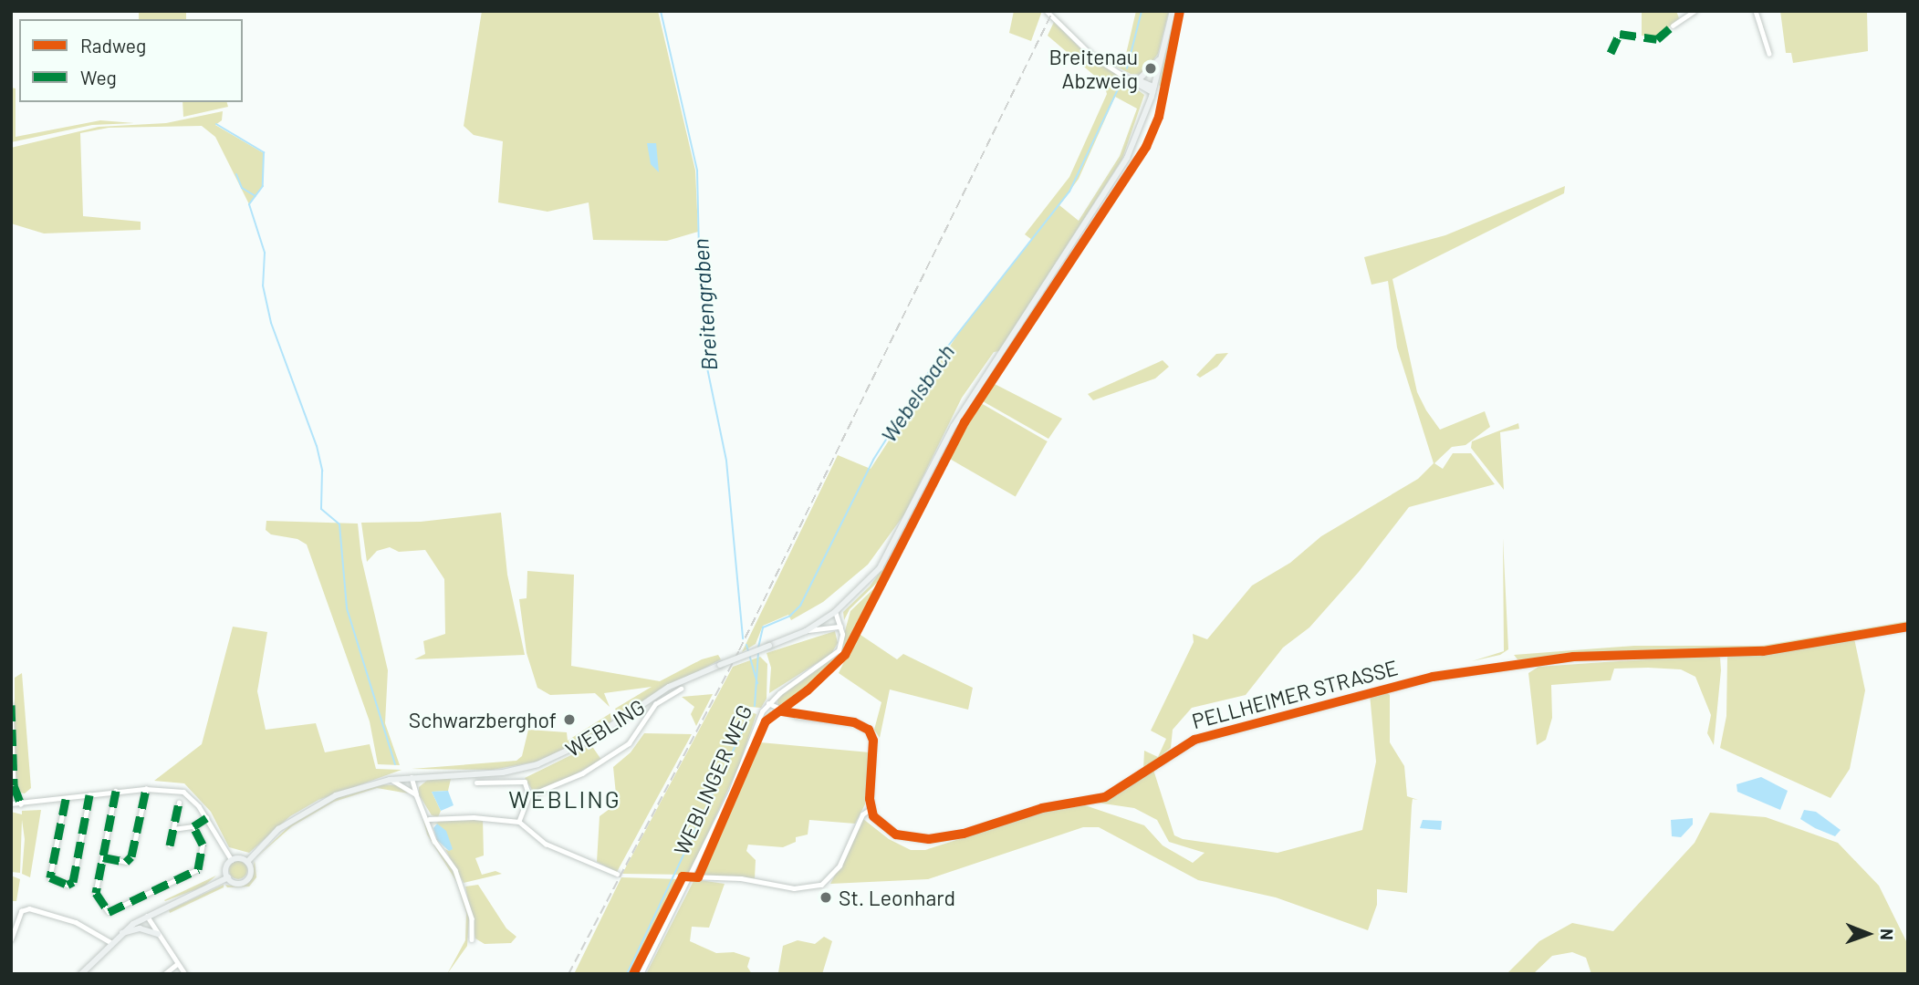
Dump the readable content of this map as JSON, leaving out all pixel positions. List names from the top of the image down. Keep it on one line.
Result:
{"streets":{"main road":["WEBLING"],"street":["PELLHEIMER STRASSE","WEBLINGER WEG"]},"districts":["WEBLING"],"water":["Breitengraben","Webelsbach"],"places":["Breitenau Abzweig","Schwarzberghof","St. Leonhard"],"legend":["Radweg","Weg"],"north":"right"}
